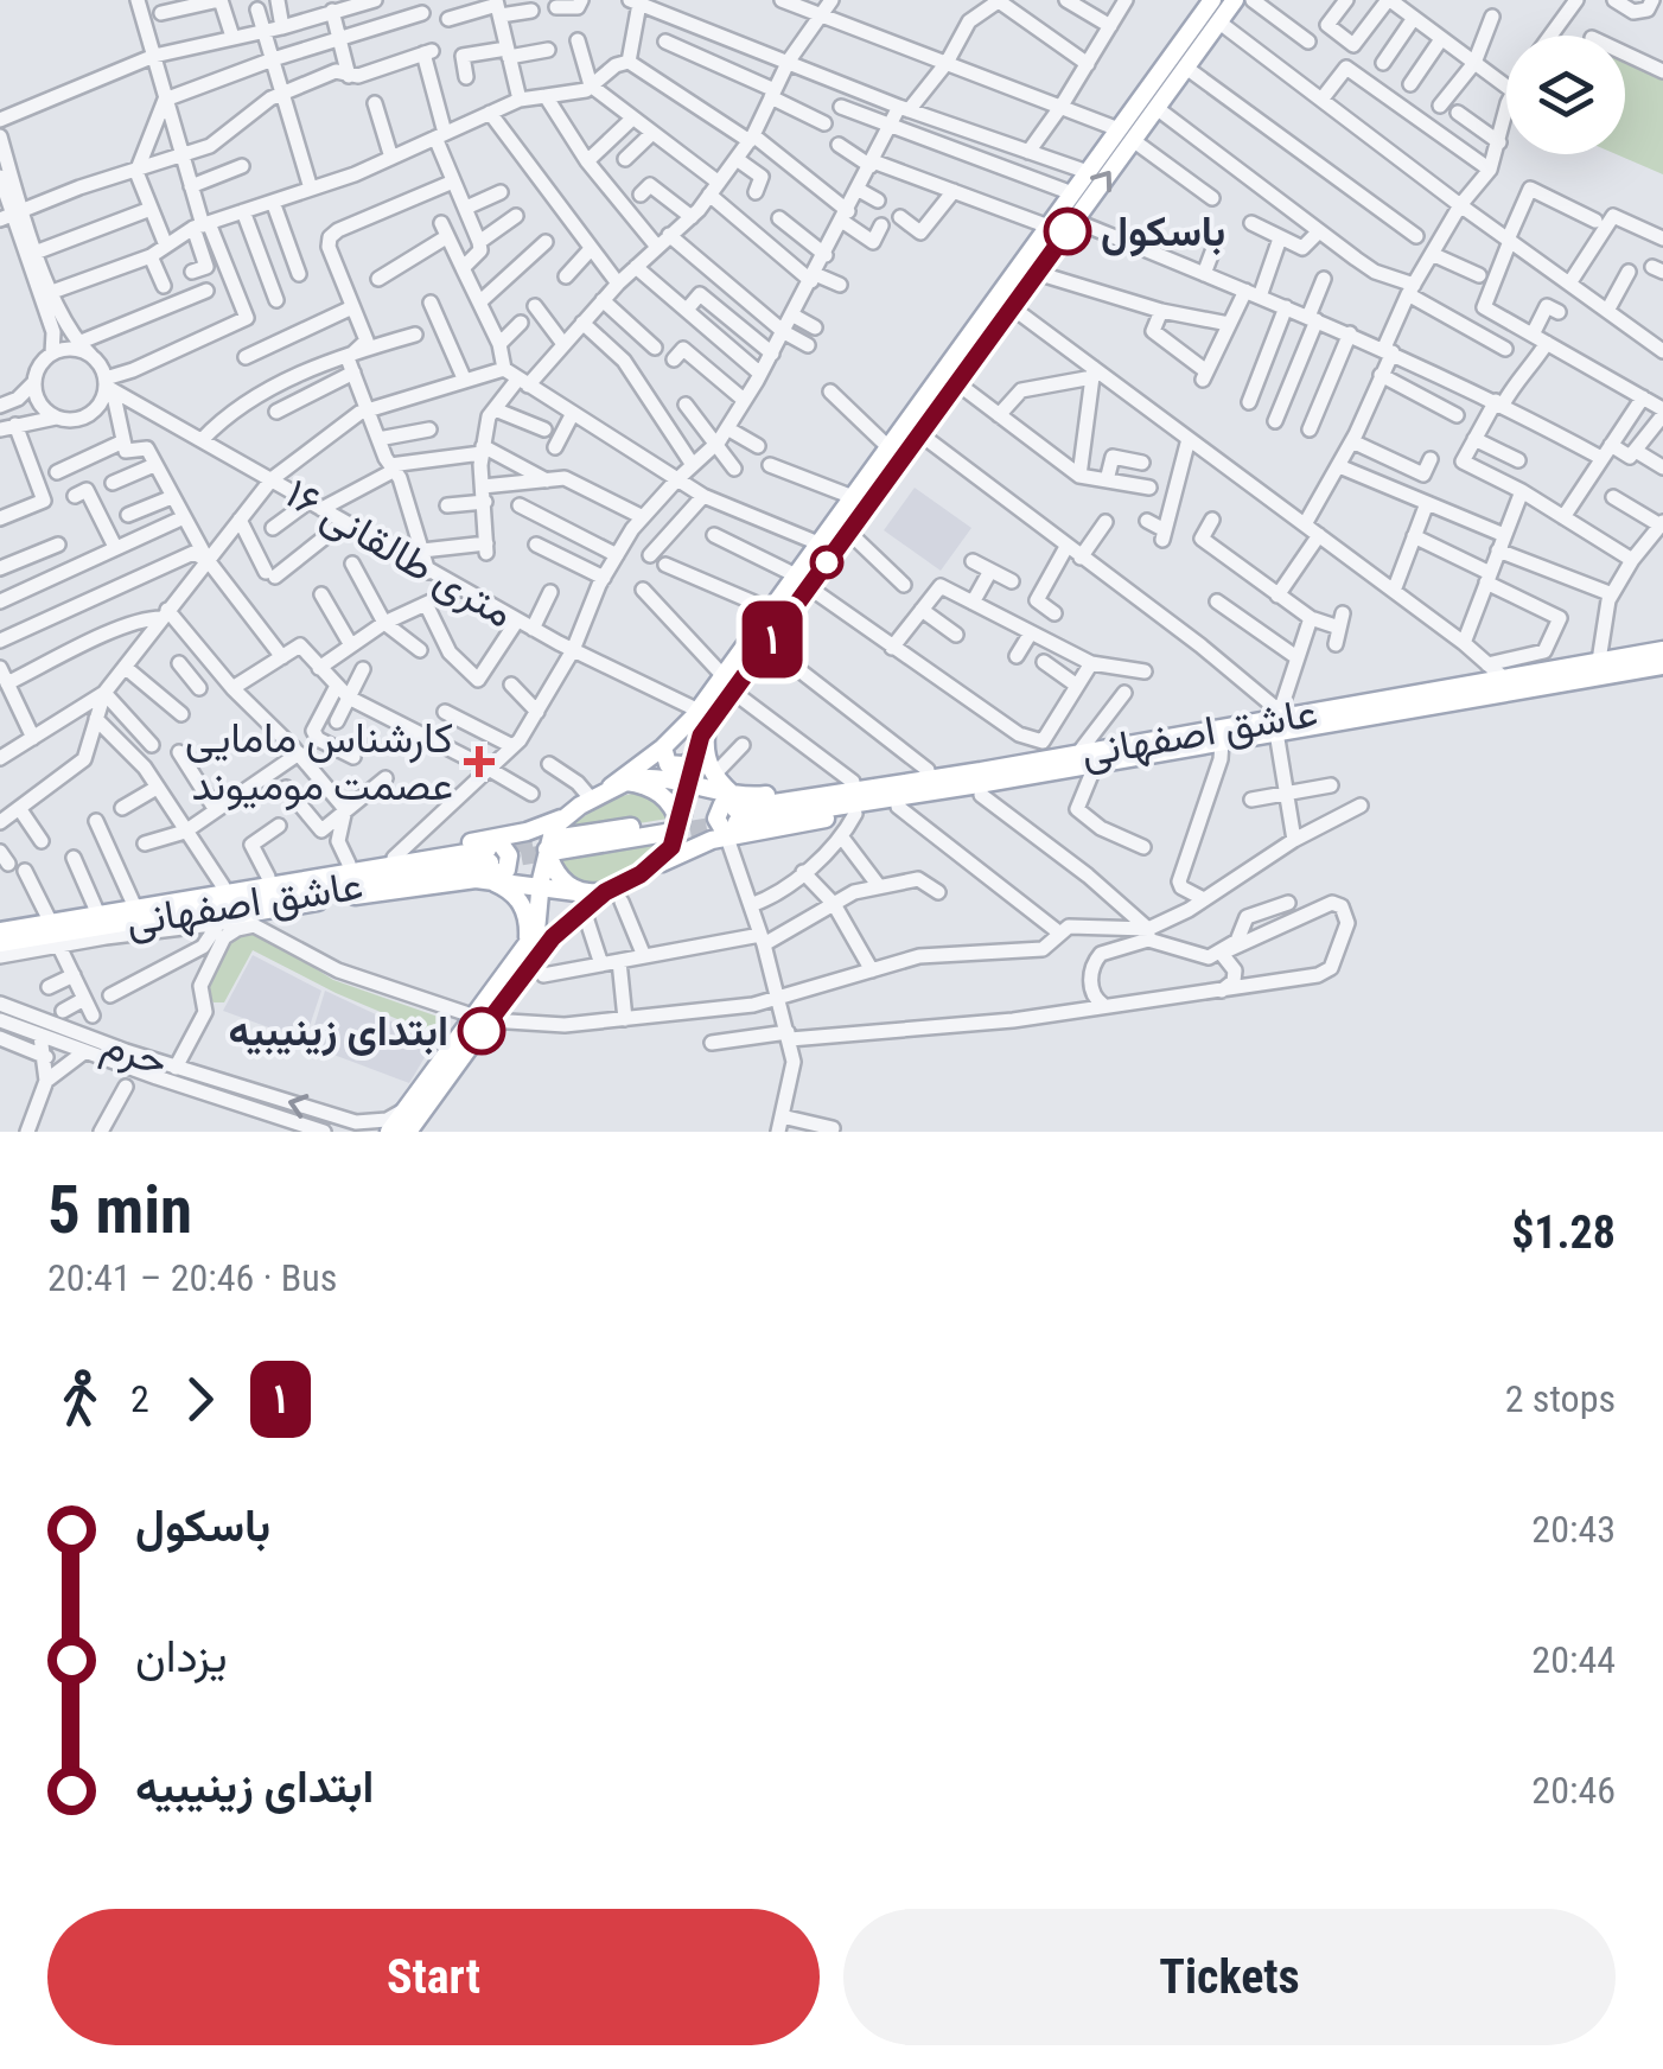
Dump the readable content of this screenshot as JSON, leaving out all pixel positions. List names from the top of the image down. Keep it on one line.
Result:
{"streets":{"main road":["عاشق اصفهانی"],"street":["۱۶ متری طالقانی","حرم"]},"places":{"other":["باسکول","ابتدای زینیبیه"],"health":["کارشناس مامایی عصمت مومیوند"]},"lines":["bus line ۱"],"page":{"on_map":"۱","heading":["5 min","20:41 – 20:46 · Bus","$1.28"],"legs":["2","۱","2 stops"],"list":[{"name":"باسکول","value":"20:43"},{"name":"یزدان","value":"20:44"},{"name":"ابتدای زینیبیه","value":"20:46"}],"buttons":["Start","Tickets"]}}
